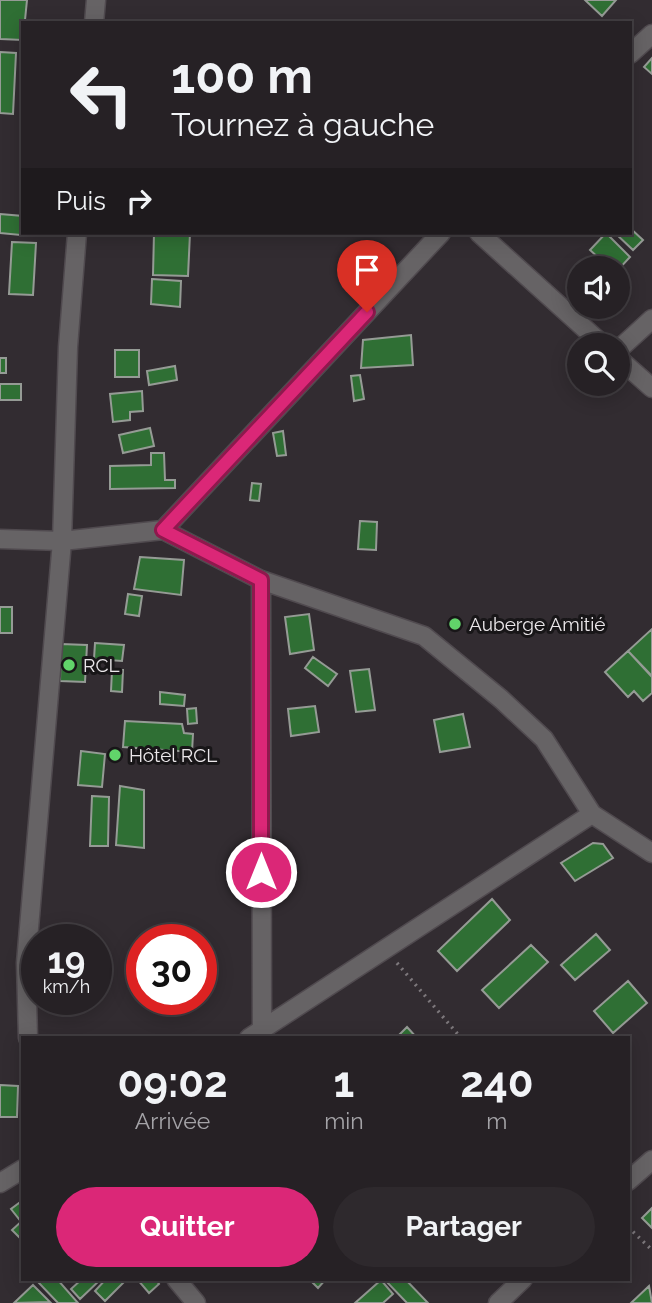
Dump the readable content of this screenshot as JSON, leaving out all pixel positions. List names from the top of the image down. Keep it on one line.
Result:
{"places":["Auberge Amitié","RCL","Hôtel RCL"],"page":{"turn":["100 m","Tournez à gauche"],"then":"Puis","speed":"19 km/h","limit":"30","eta":["09:02","Arrivée","1","min","240","m"],"buttons":["Quitter","Partager"]}}
